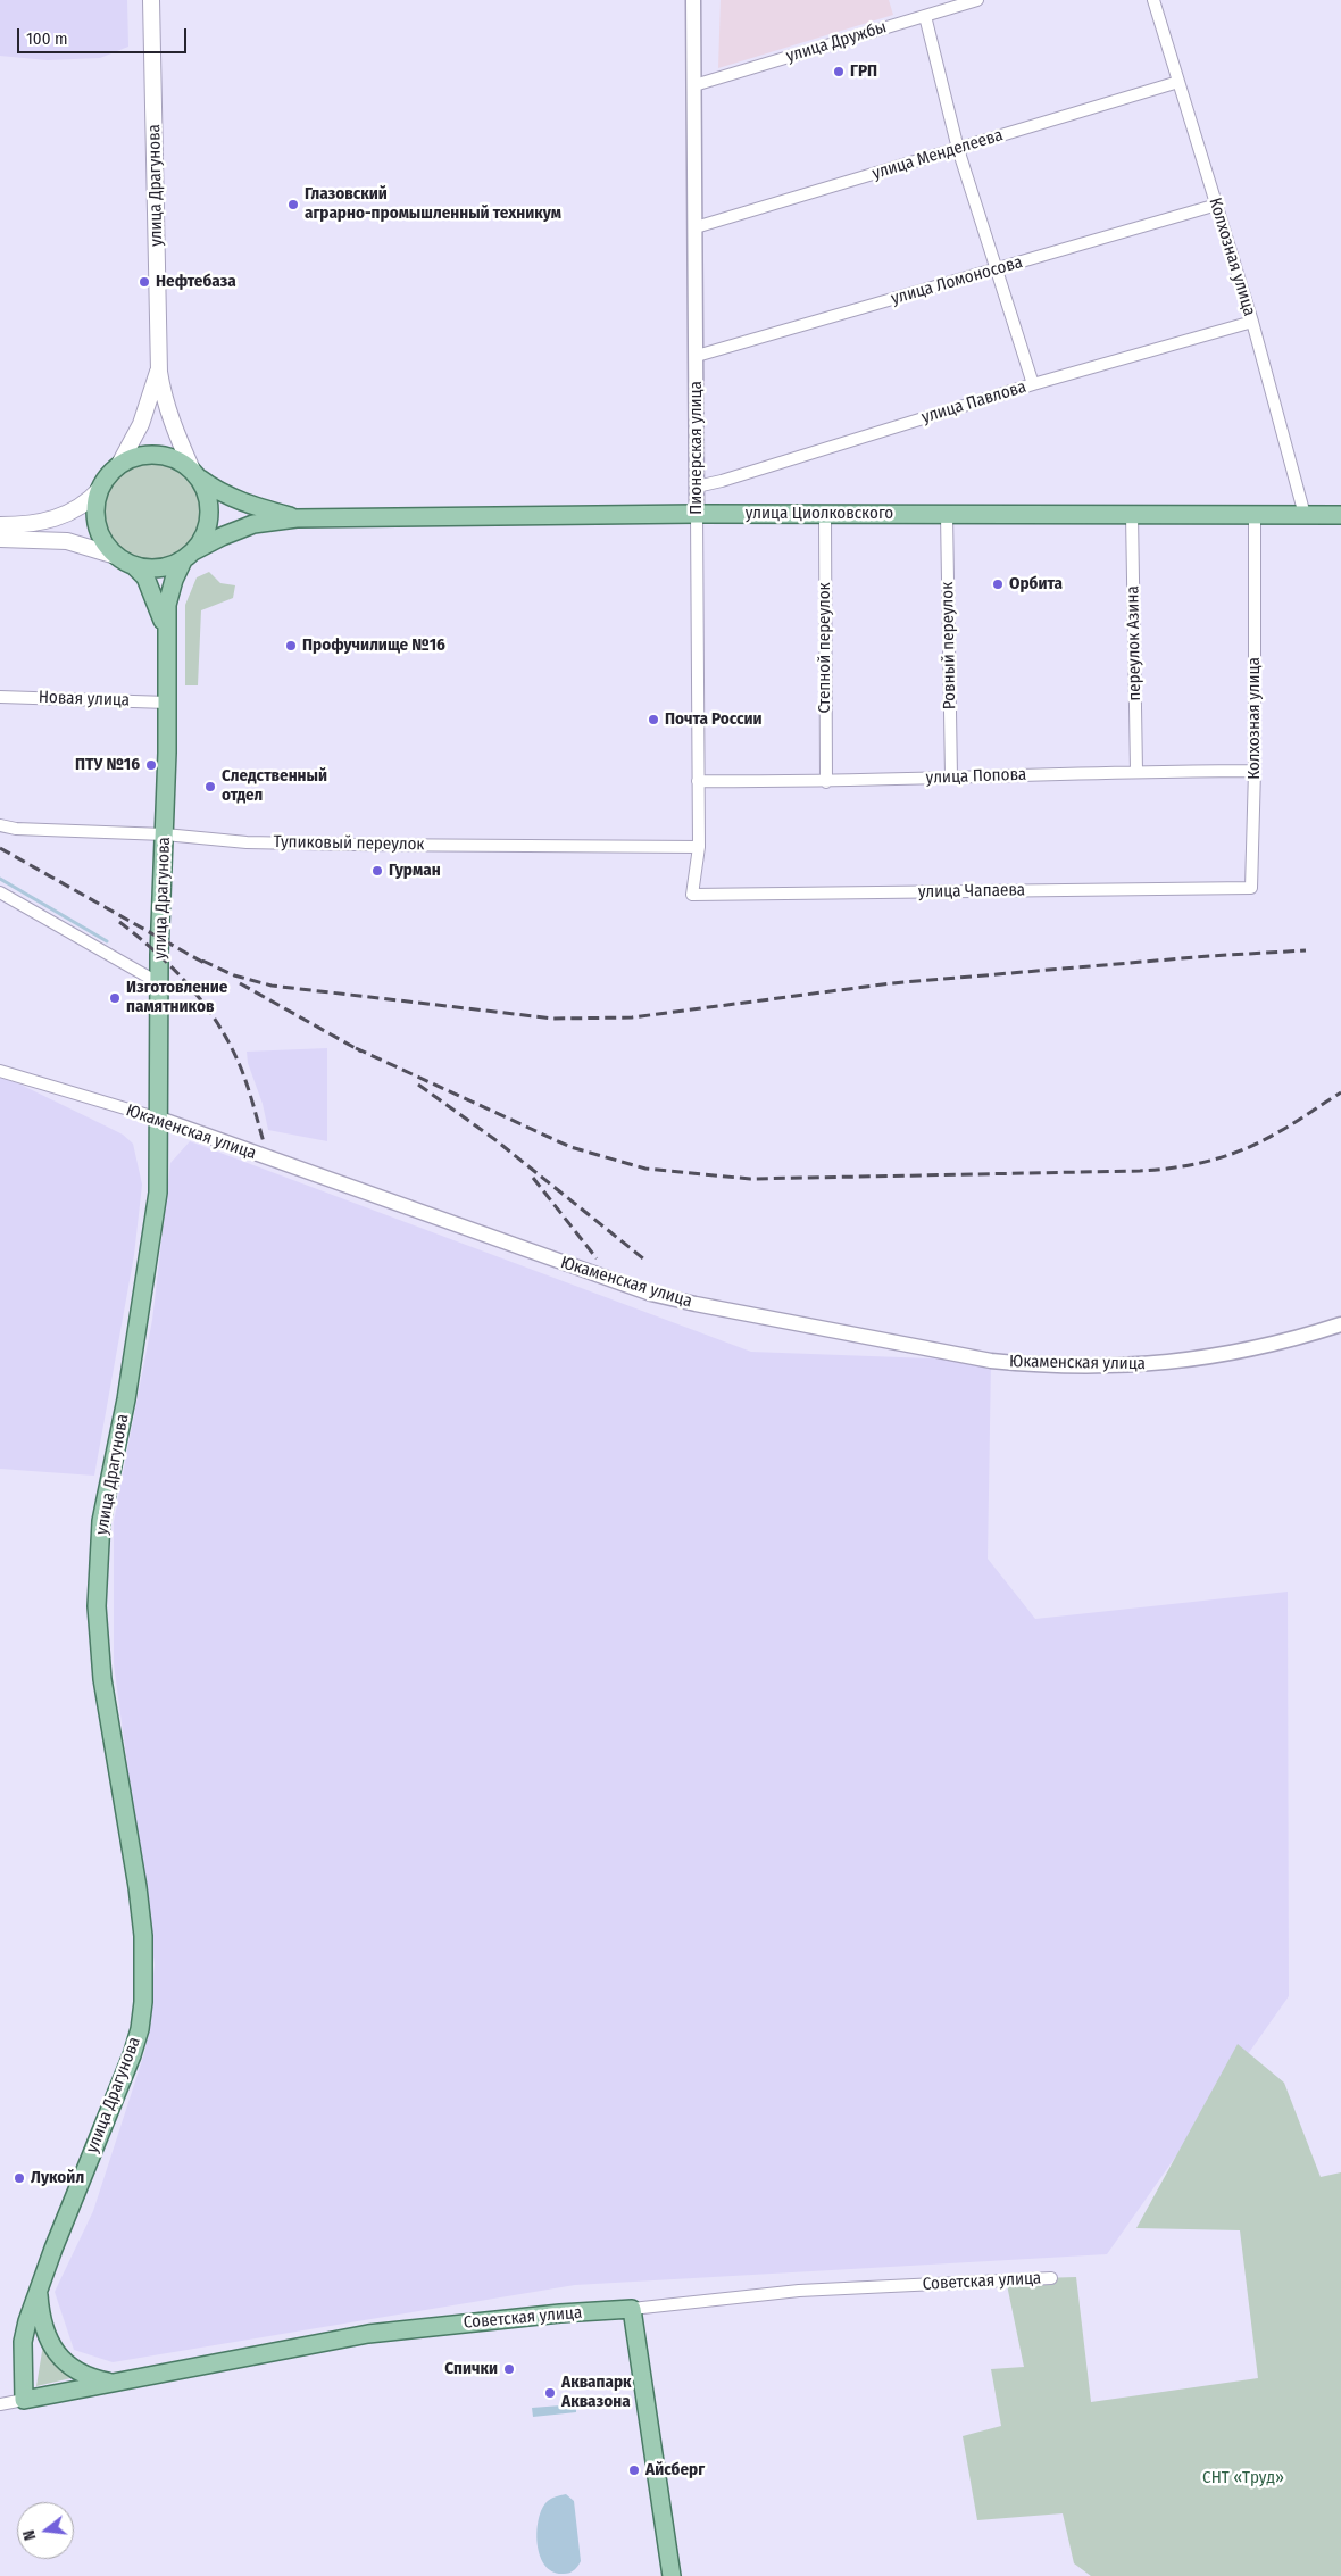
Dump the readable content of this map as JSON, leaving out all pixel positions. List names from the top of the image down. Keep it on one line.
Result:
{"streets":{"main road":["улица Драгунова","улица Циолковского","Советская улица"],"street":["улица Дружбы","улица Менделеева","Колхозная улица","улица Ломоносова","улица Павлова","Пионерская улица","переулок Азина","Ровный переулок","Степной переулок","Новая улица","улица Попова","Тупиковый переулок","улица Чапаева","Юкаменская улица"]},"crossings":[["улица Дружбы","Пионерская улица"],["улица Менделеева","Колхозная улица"],["улица Менделеева","Пионерская улица"],["улица Драгунова","улица Циолковского"],["улица Драгунова","Новая улица"],["улица Драгунова","Тупиковый переулок"],["улица Драгунова","Юкаменская улица"],["улица Драгунова","Советская улица"],["Колхозная улица","улица Ломоносова"],["Колхозная улица","улица Павлова"],["Колхозная улица","улица Циолковского"],["Колхозная улица","улица Попова"],["Колхозная улица","улица Чапаева"],["улица Ломоносова","Пионерская улица"],["улица Павлова","Пионерская улица"],["Пионерская улица","улица Циолковского"],["Пионерская улица","улица Попова"],["Пионерская улица","Тупиковый переулок"],["Пионерская улица","улица Чапаева"],["улица Циолковского","переулок Азина"],["улица Циолковского","Ровный переулок"],["улица Циолковского","Степной переулок"],["переулок Азина","улица Попова"],["Ровный переулок","улица Попова"],["Степной переулок","улица Попова"]],"parks":["СНТ «Труд»"],"places":["ГРП","Глазовский аграрно-промышленный техникум","Нефтебаза","Орбита","Профучилище №16","Почта России","ПТУ №16","Следственный отдел","Гурман","Изготовление памятников","Лукойл","Спички","Аквапарк Аквазона","Айсберг"],"scale_bar":"100 m","north":"left"}
